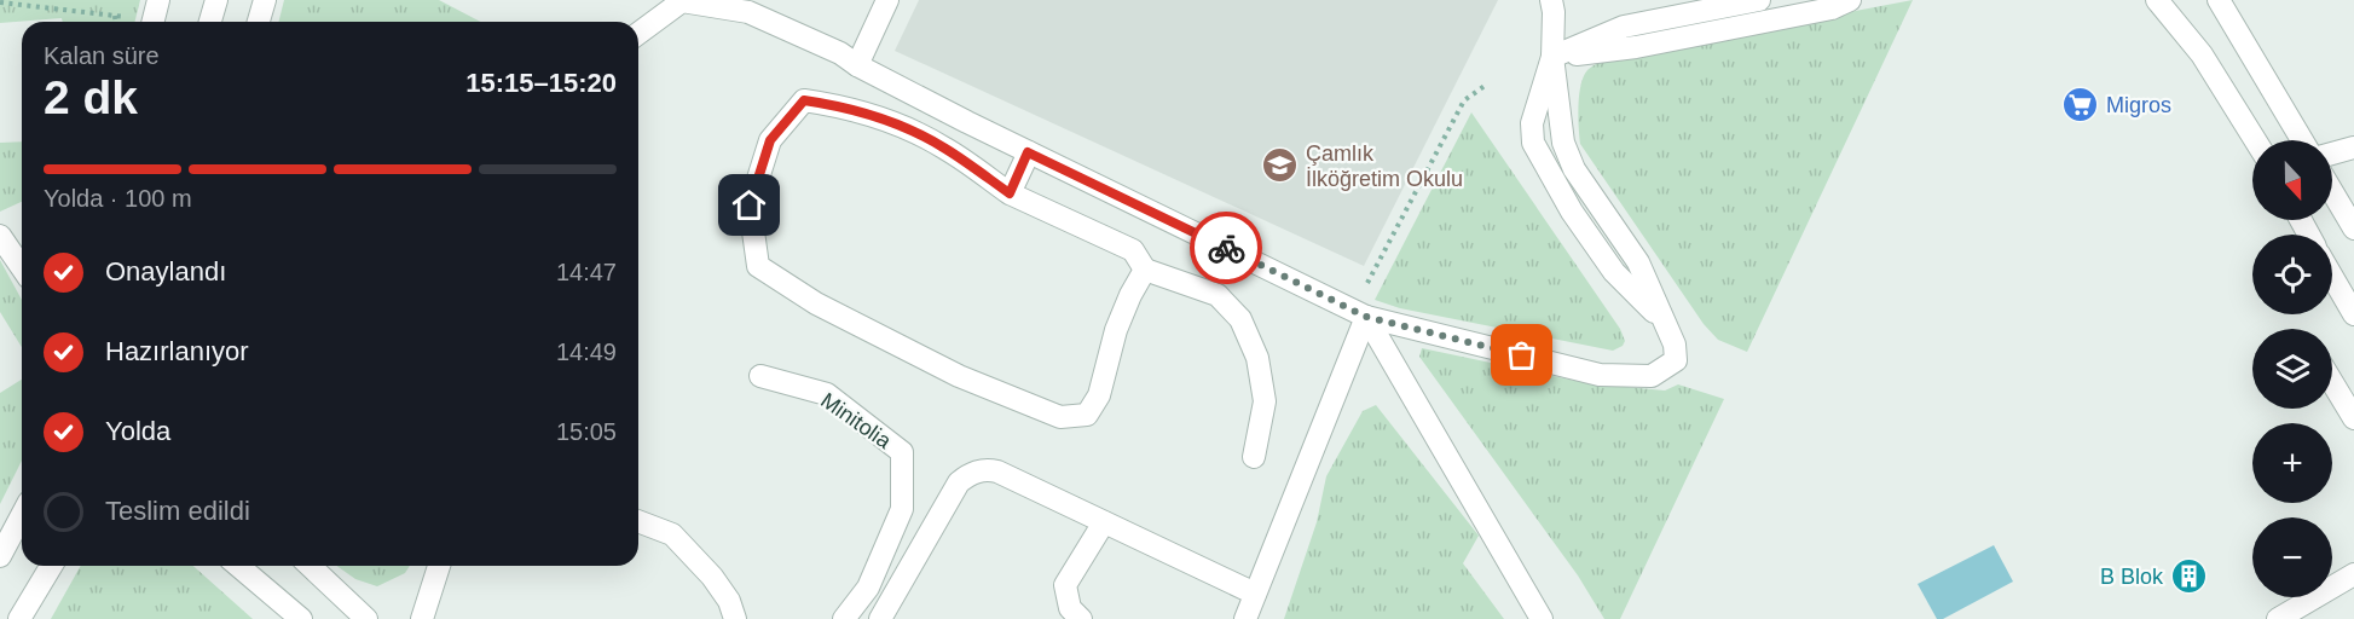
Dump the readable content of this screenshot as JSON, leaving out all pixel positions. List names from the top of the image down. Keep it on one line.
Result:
{"streets":{"street":["Minitolia"]},"places":{"supermarket":["Migros"],"school or university":["Çamlık İlköğretim Okulu"],"building":["B Blok"]},"north":"bottom","page":{"heading":["2 dk","Kalan süre","15:15–15:20"],"map_buttons":["+","−"],"bar":"Yolda · 100 m","list":[["Onaylandı","14:47"],["Hazırlanıyor","14:49"],["Yolda","15:05"],"Teslim edildi"]}}
